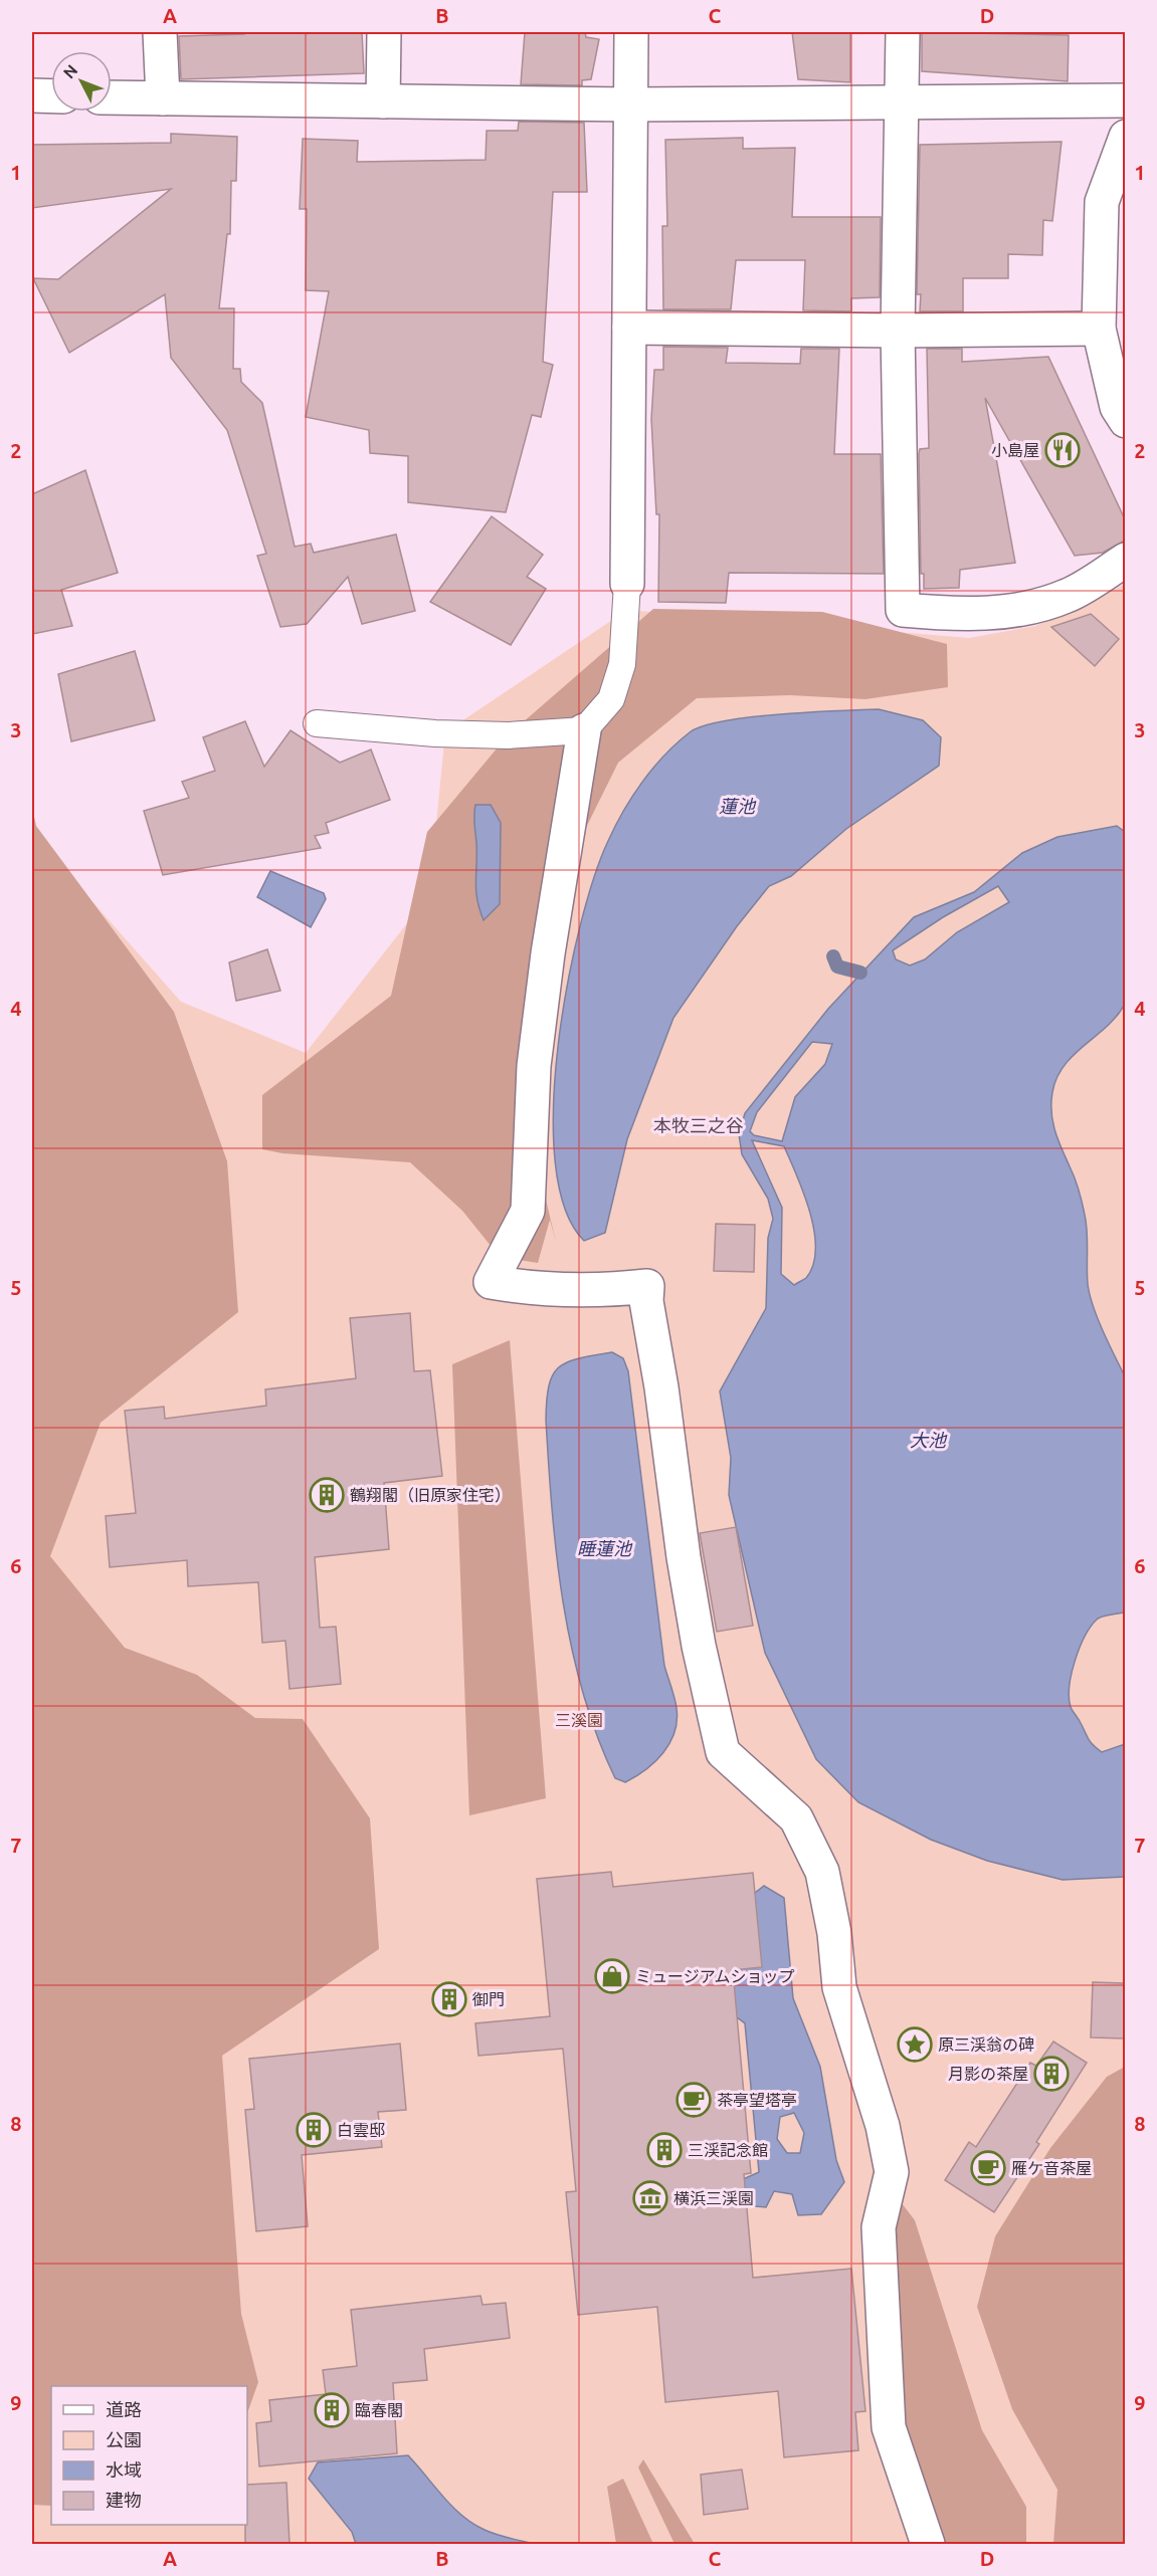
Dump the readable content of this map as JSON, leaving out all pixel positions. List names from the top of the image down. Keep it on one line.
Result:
{"districts":["本牧三之谷"],"water":["蓮池","大池","睡蓮池"],"parks":["三溪園"],"places":{"restaurant":["小島屋"],"building":["鶴翔閣（旧原家住宅）","御門","月影の茶屋","白雲邸","三渓記念館","臨春閣"],"shop":["ミュージアムショップ"],"place":["原三渓翁の碑"],"cafe":["茶亭望塔亭","雁ケ音茶屋"],"museum":["横浜三渓園"]},"legend":["道路","公園","水域","建物"],"north":"top left","grid":{"columns":["A","B","C","D"],"rows":["1","2","3","4","5","6","7","8","9"]}}
